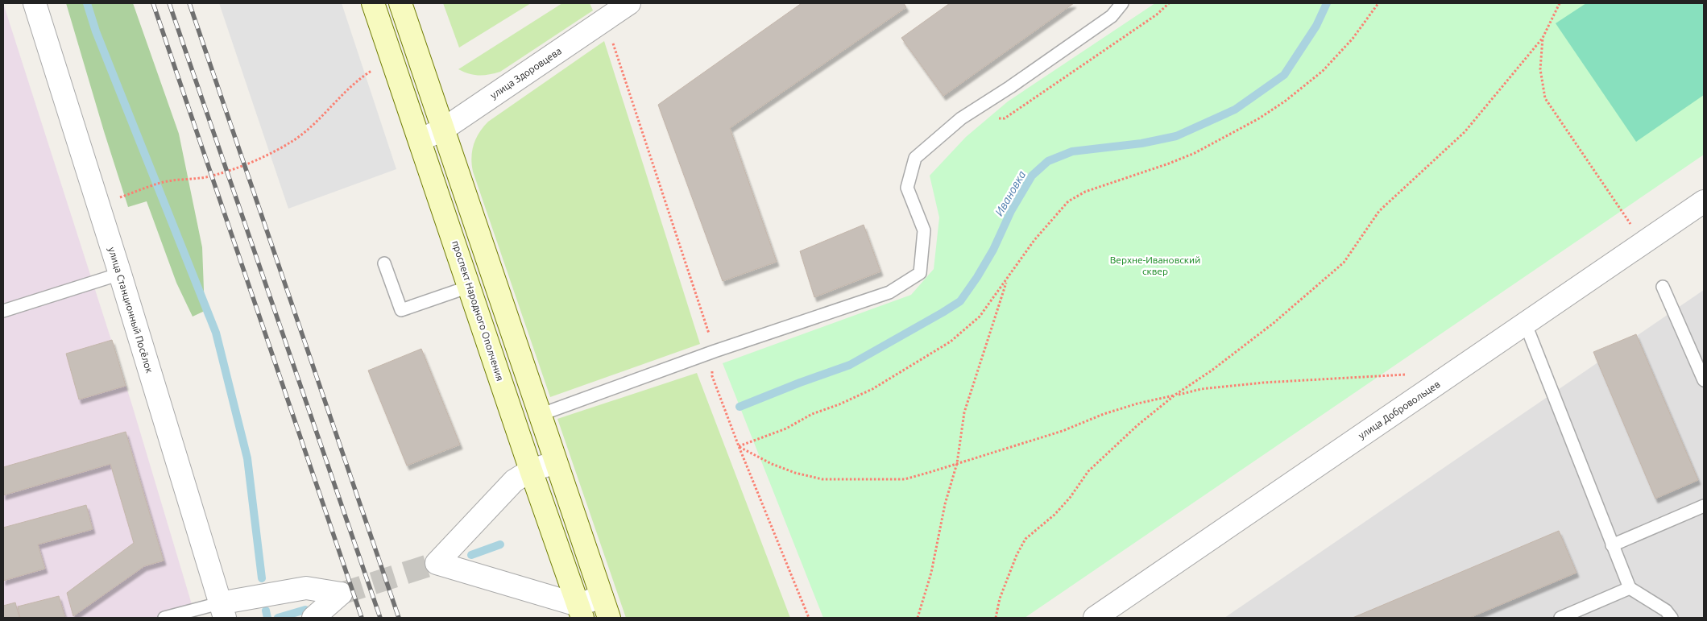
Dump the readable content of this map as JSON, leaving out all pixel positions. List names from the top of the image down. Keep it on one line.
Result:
{"streets":{"street":["улица Здоровцева","улица Станционный Посёлок","проспект Народного Ополчения","улица Добровольцев"]},"crossings":[["улица Здоровцева","проспект Народного Ополчения"]],"water":["Ивановка"],"parks":["Верхне-Ивановский сквер"]}
